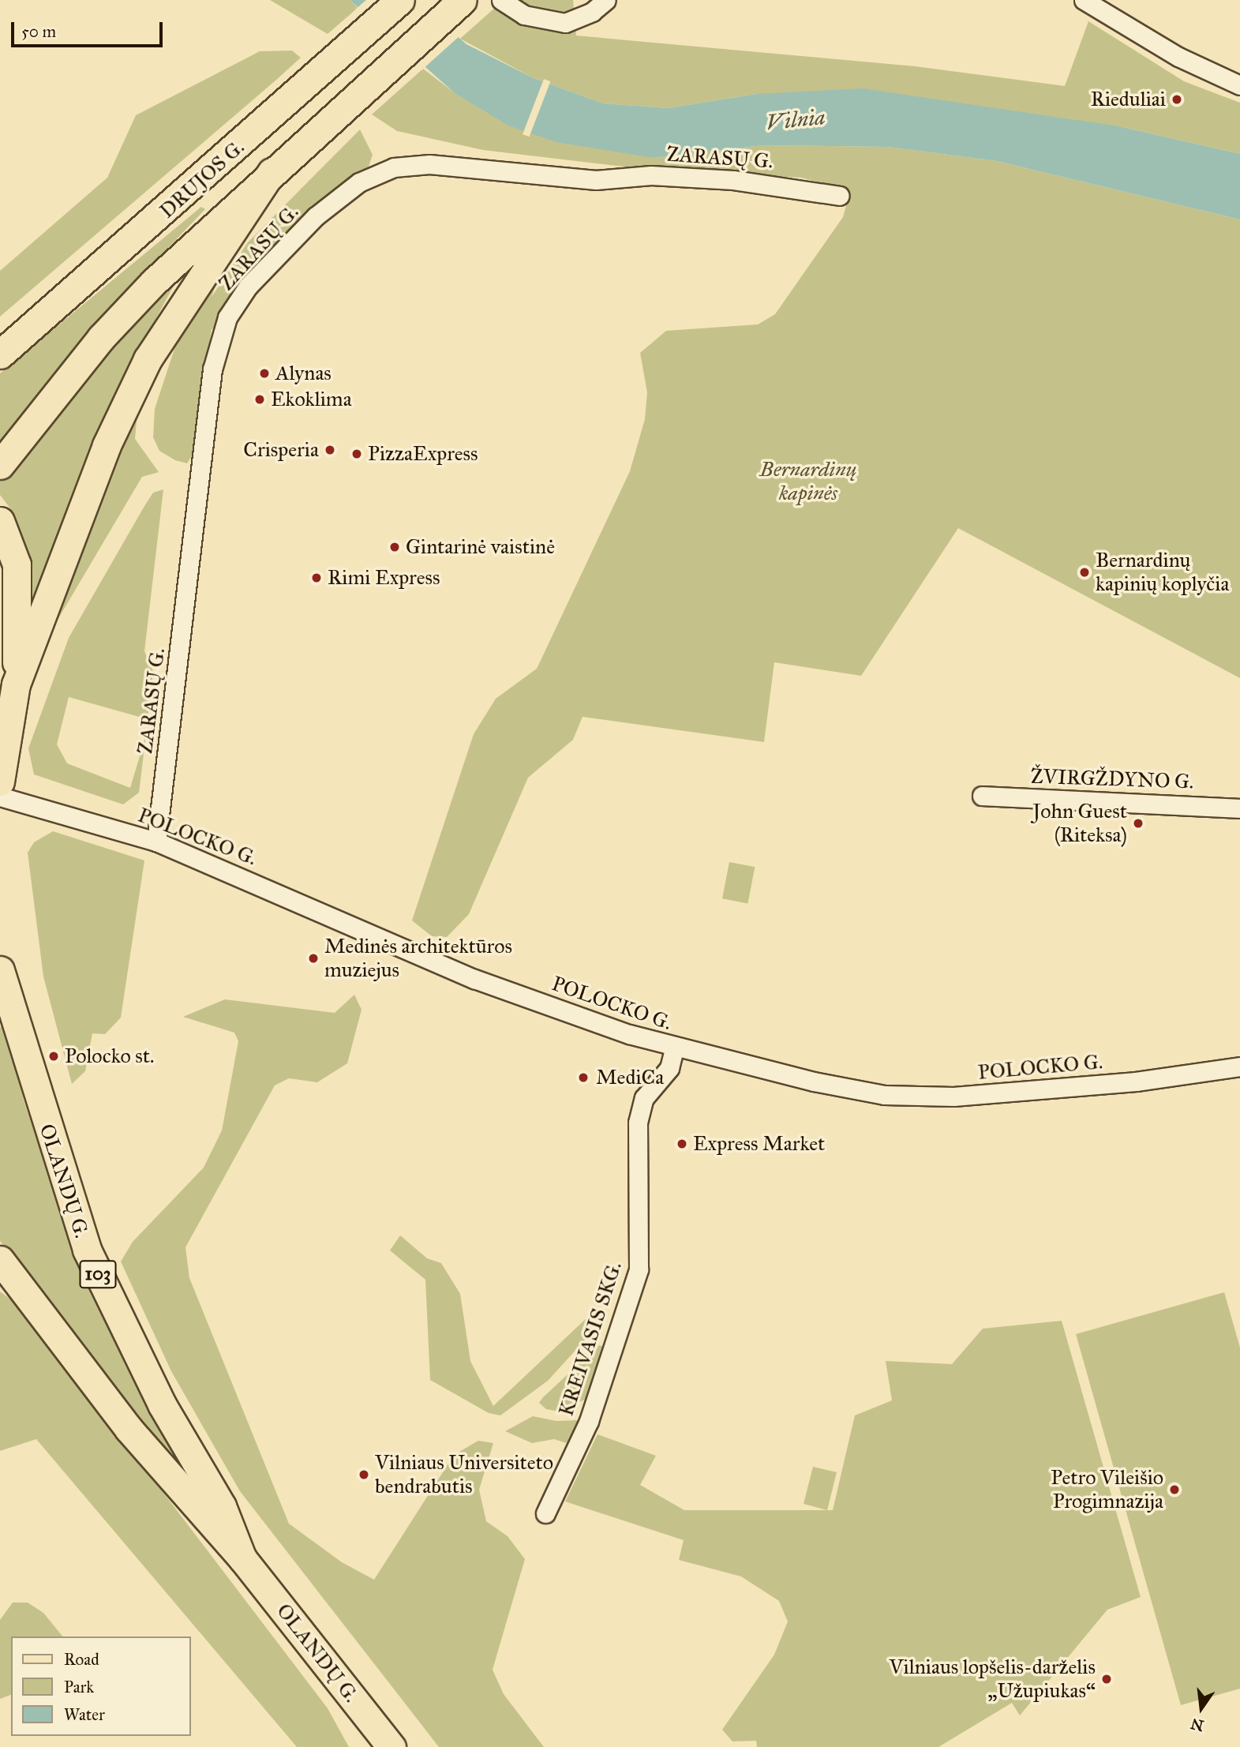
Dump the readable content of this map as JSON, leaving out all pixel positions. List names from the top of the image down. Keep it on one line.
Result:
{"streets":{"main road":["DRUJOS G.","OLANDŲ G.","103"],"street":["ZARASŲ G.","ŽVIRGŽDYNO G.","POLOCKO G.","KREIVASIS SKG."]},"crossings":[["ZARASŲ G.","POLOCKO G."],["POLOCKO G.","KREIVASIS SKG."]],"water":["Vilnia"],"parks":["Bernardinų kapinės"],"places":["Rieduliai","Alynas","Ekoklima","Crisperia","PizzaExpress","Gintarinė vaistinė","Bernardinų kapinių koplyčia","Rimi Express","John Guest (Riteksa)","Medinės architektūros muziejus","Polocko st.","MediCa","Express Market","Vilniaus Universiteto bendrabutis","Petro Vileišio Progimnazija","Vilniaus lopšelis-darželis „Užupiukas“"],"legend":["Road","Park","Water"],"scale_bar":"50 m","north":"bottom"}
